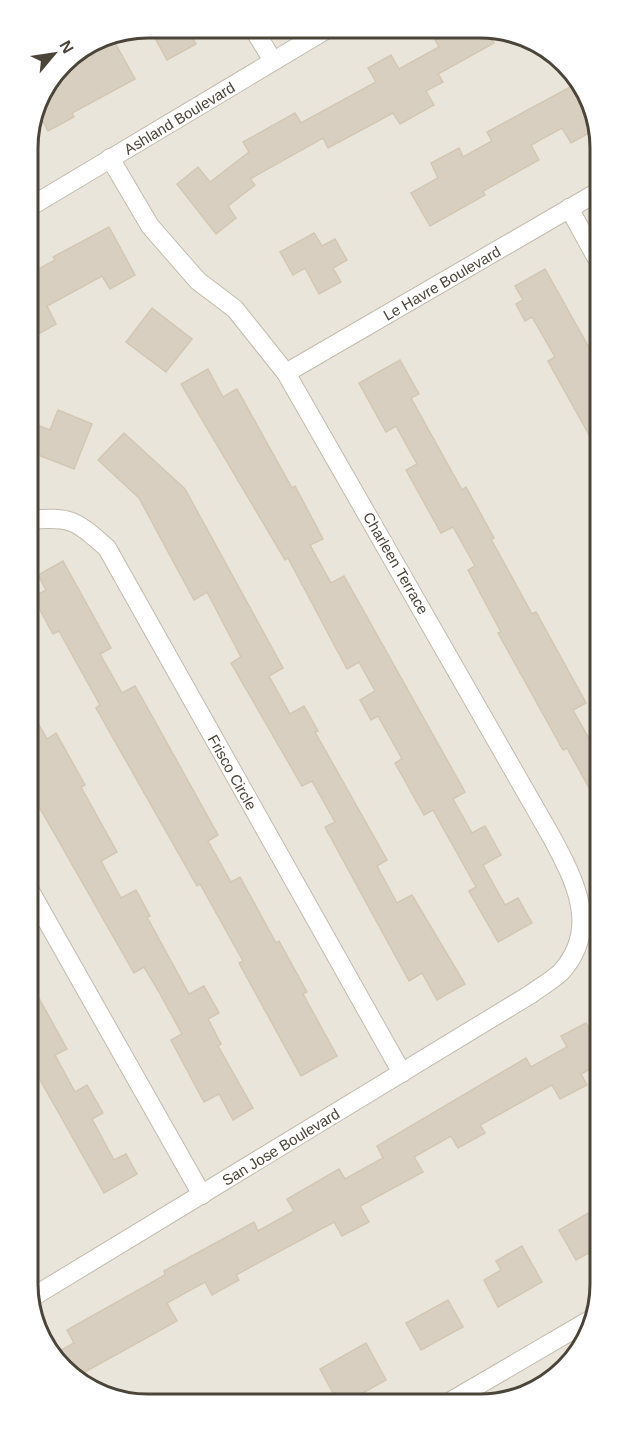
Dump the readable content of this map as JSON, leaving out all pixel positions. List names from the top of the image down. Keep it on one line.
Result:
{"streets":{"street":["Ashland Boulevard","Le Havre Boulevard","Charleen Terrace","Frisco Circle","San Jose Boulevard"]},"crossings":[["Ashland Boulevard","Charleen Terrace"],["Le Havre Boulevard","Charleen Terrace"],["Charleen Terrace","San Jose Boulevard"],["Frisco Circle","San Jose Boulevard"]],"north":"top right"}
